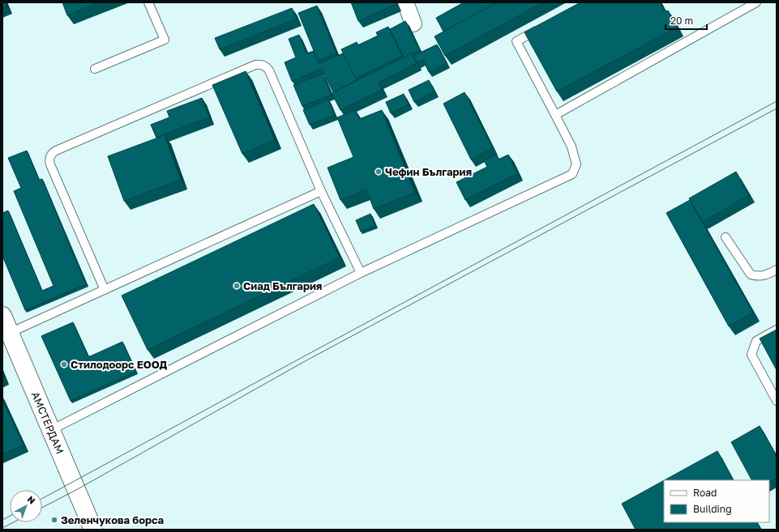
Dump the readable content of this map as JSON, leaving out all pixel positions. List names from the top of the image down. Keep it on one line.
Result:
{"streets":{"street":["АМСТЕРДАМ"]},"places":["Чефин България","Сиад България","Стилодоорс ЕООД","Зеленчукова борса"],"legend":["Road","Building"],"scale_bar":"20 m","north":"top right"}
